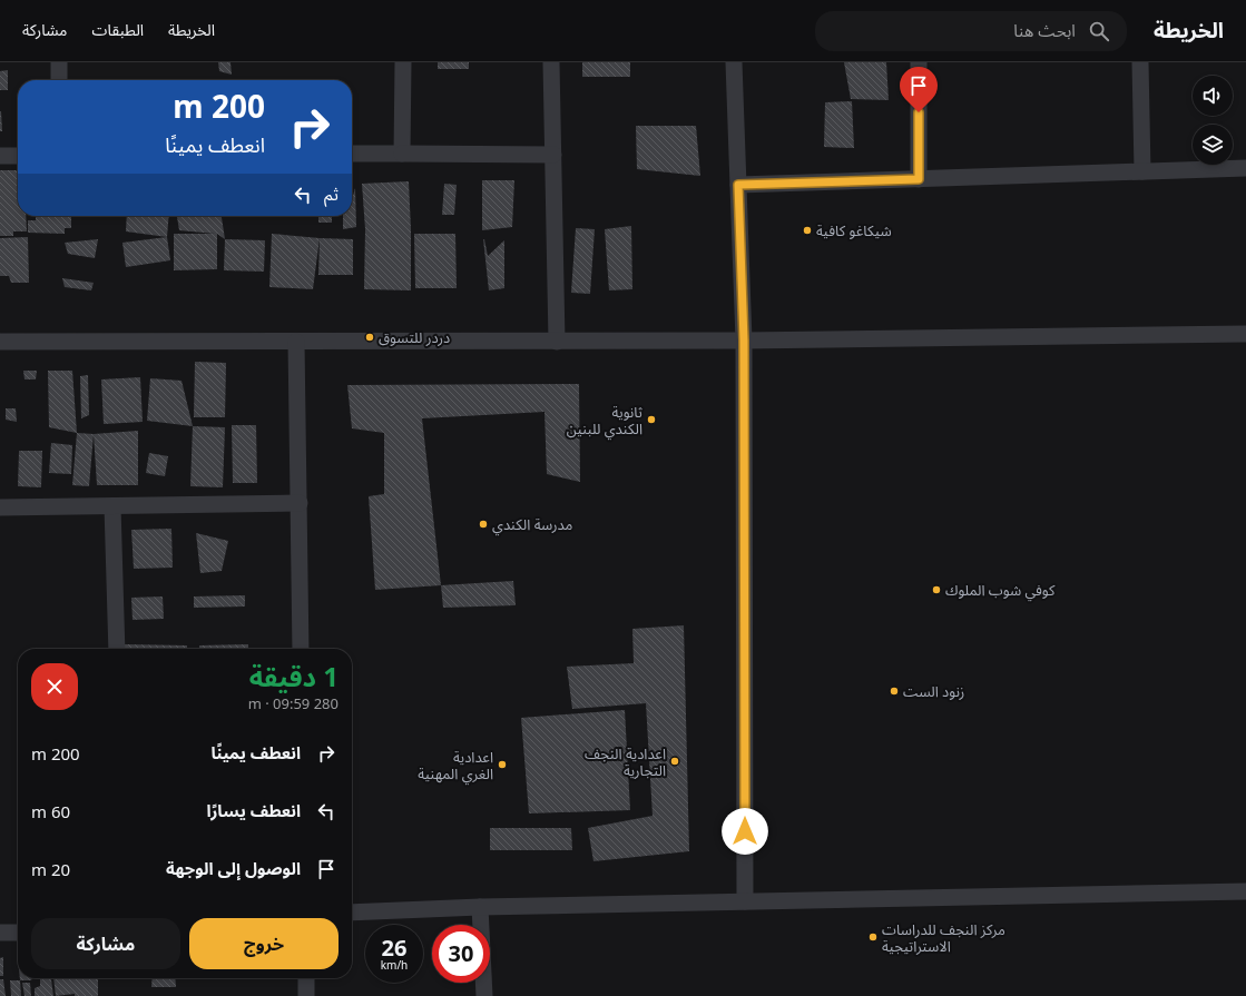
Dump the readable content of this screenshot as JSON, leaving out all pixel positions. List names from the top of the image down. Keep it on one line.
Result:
{"places":["شيكاغو كافية","دردر للتسوق","ثانوية الكندي للبنين","مدرسة الكندي","كوفي شوب الملوك","زنود الست","اعدادية النجف التجارية","اعدادية الغري المهنية","مركز النجف للدراسات الاستراتيجية"],"page":{"header":"الخريطة","search":"ابحث هنا","nav":["الخريطة","الطبقات","مشاركة"],"turn":["200 m","انعطف يمينًا"],"then":"ثم","heading":["1 دقيقة","280 m · 09:59"],"list":[{"name":"انعطف يمينًا","value":"200 m"},{"name":"انعطف يسارًا","value":"60 m"},{"name":"الوصول إلى الوجهة","value":"20 m"}],"buttons":["خروج","مشاركة"],"speed":"26 km/h","limit":"30"}}
